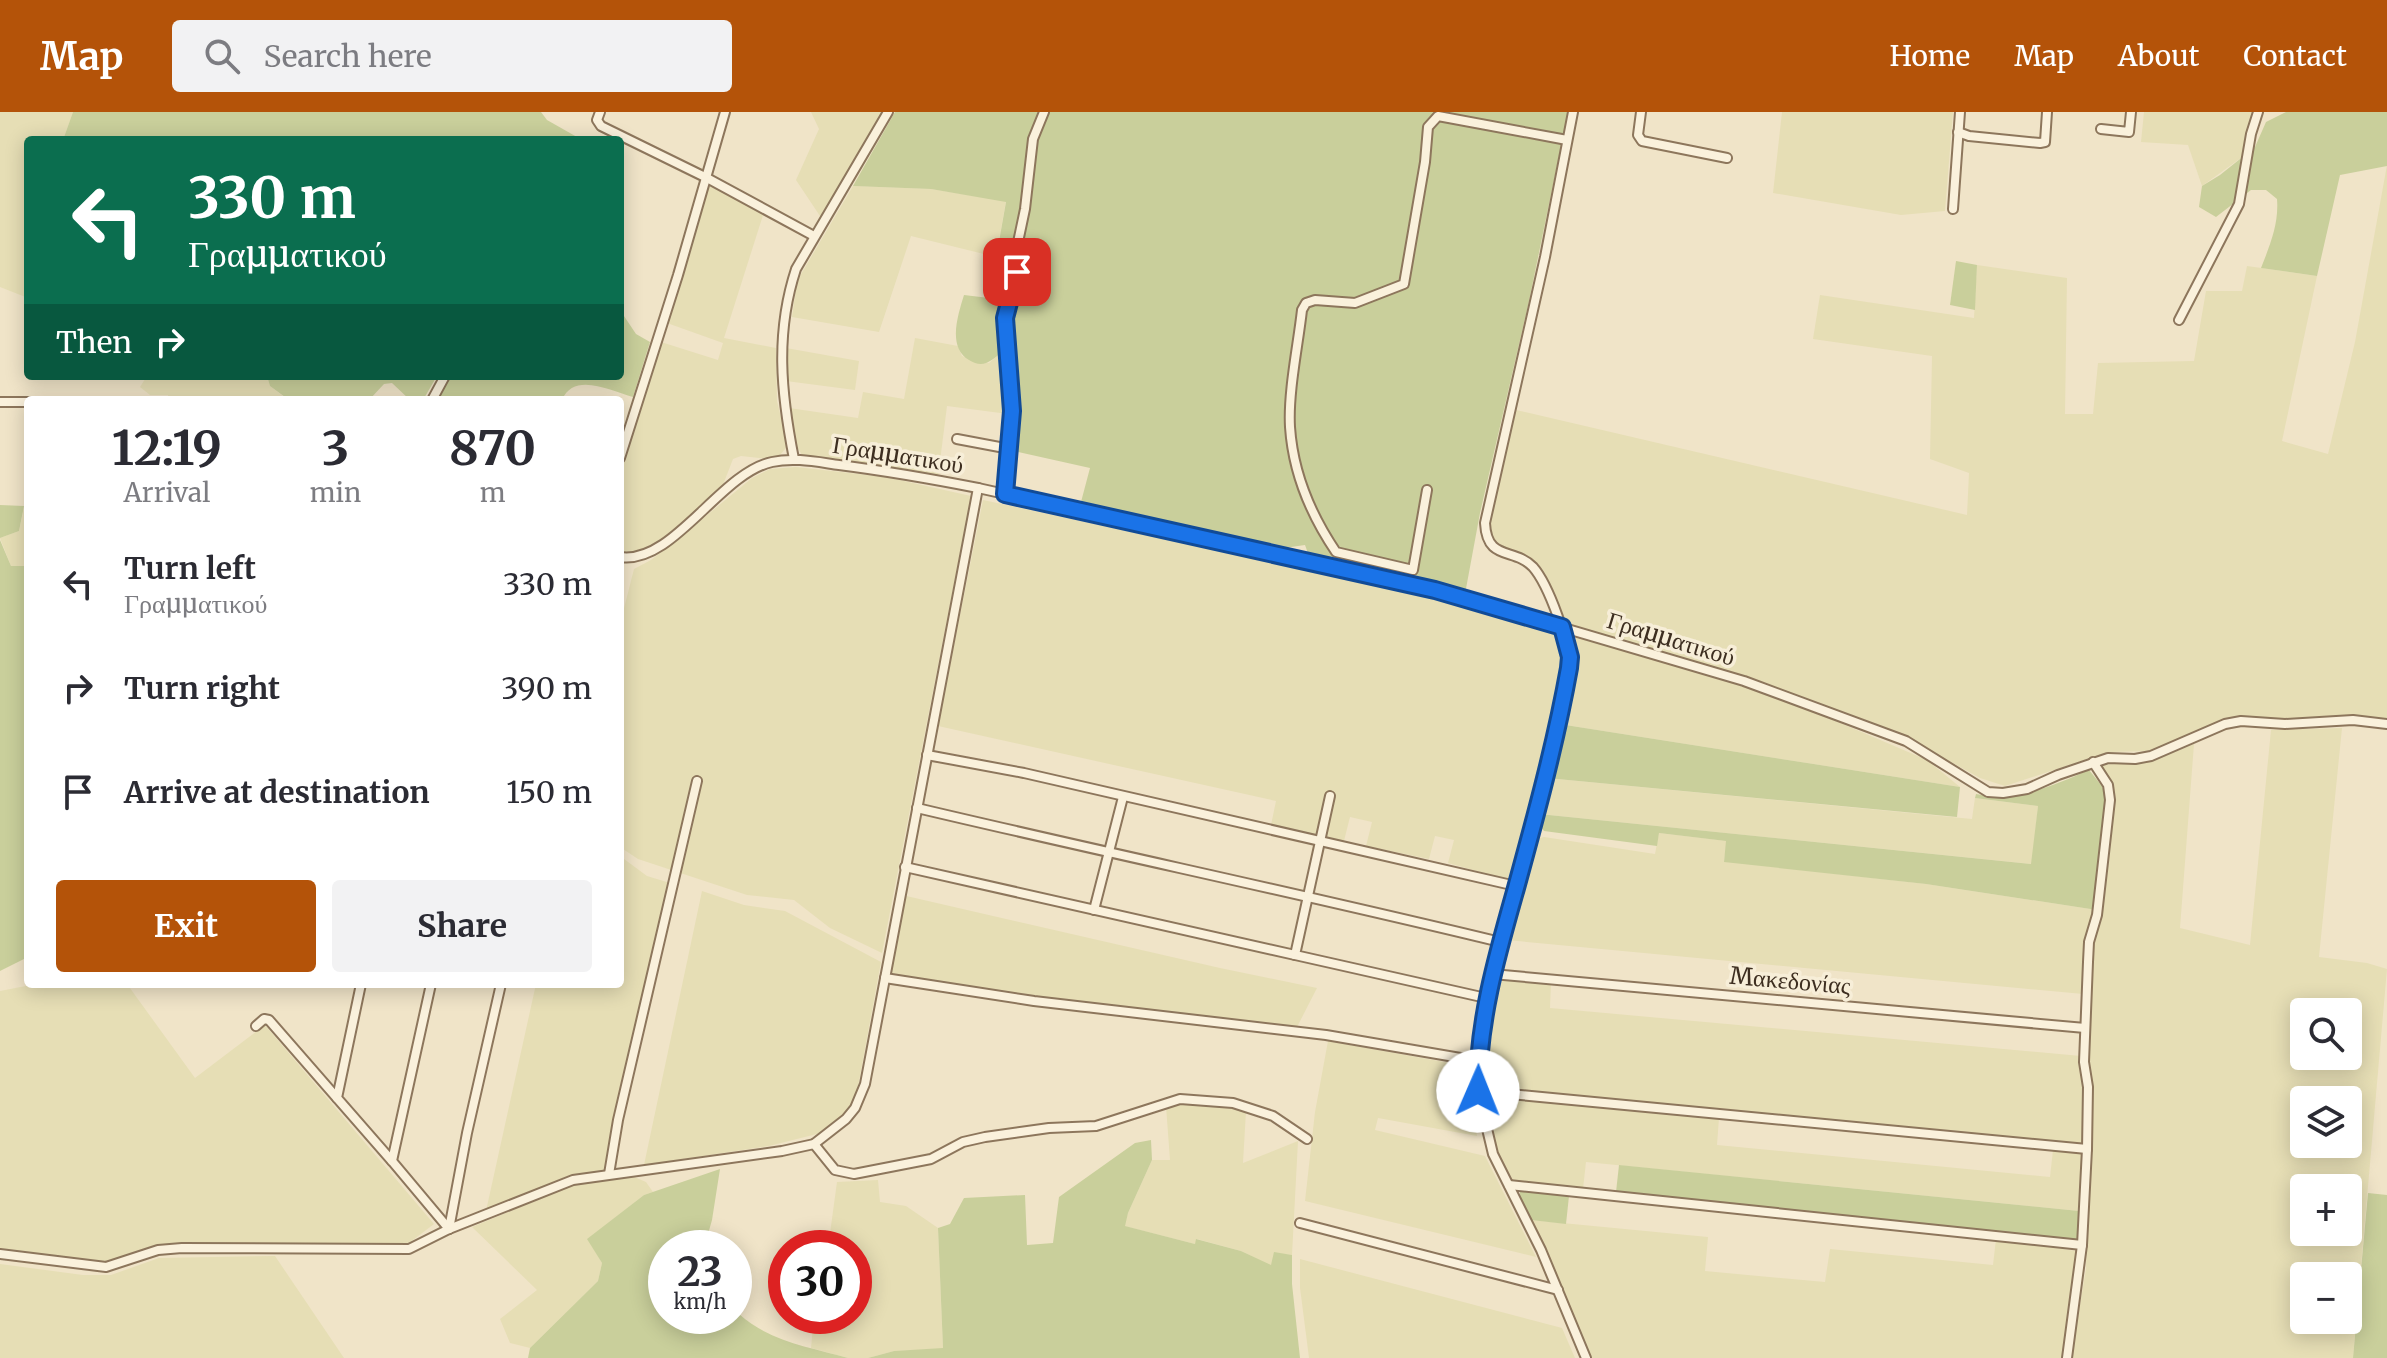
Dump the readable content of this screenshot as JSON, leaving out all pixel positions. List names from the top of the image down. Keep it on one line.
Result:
{"streets":{"street":["Γραμματικού","Μακεδονίας"]},"page":{"header":"Map","search":"Search here","nav":["Home","Map","About","Contact"],"turn":["330 m","Γραμματικού"],"then":"Then","eta":["12:19","Arrival","3","min","870","m"],"list":[{"name":"Turn left","note":"Γραμματικού","value":"330 m"},{"name":"Turn right","value":"390 m"},{"name":"Arrive at destination","value":"150 m"}],"buttons":["Exit","Share"],"map_buttons":["+","−"],"speed":"23 km/h","limit":"30"}}
